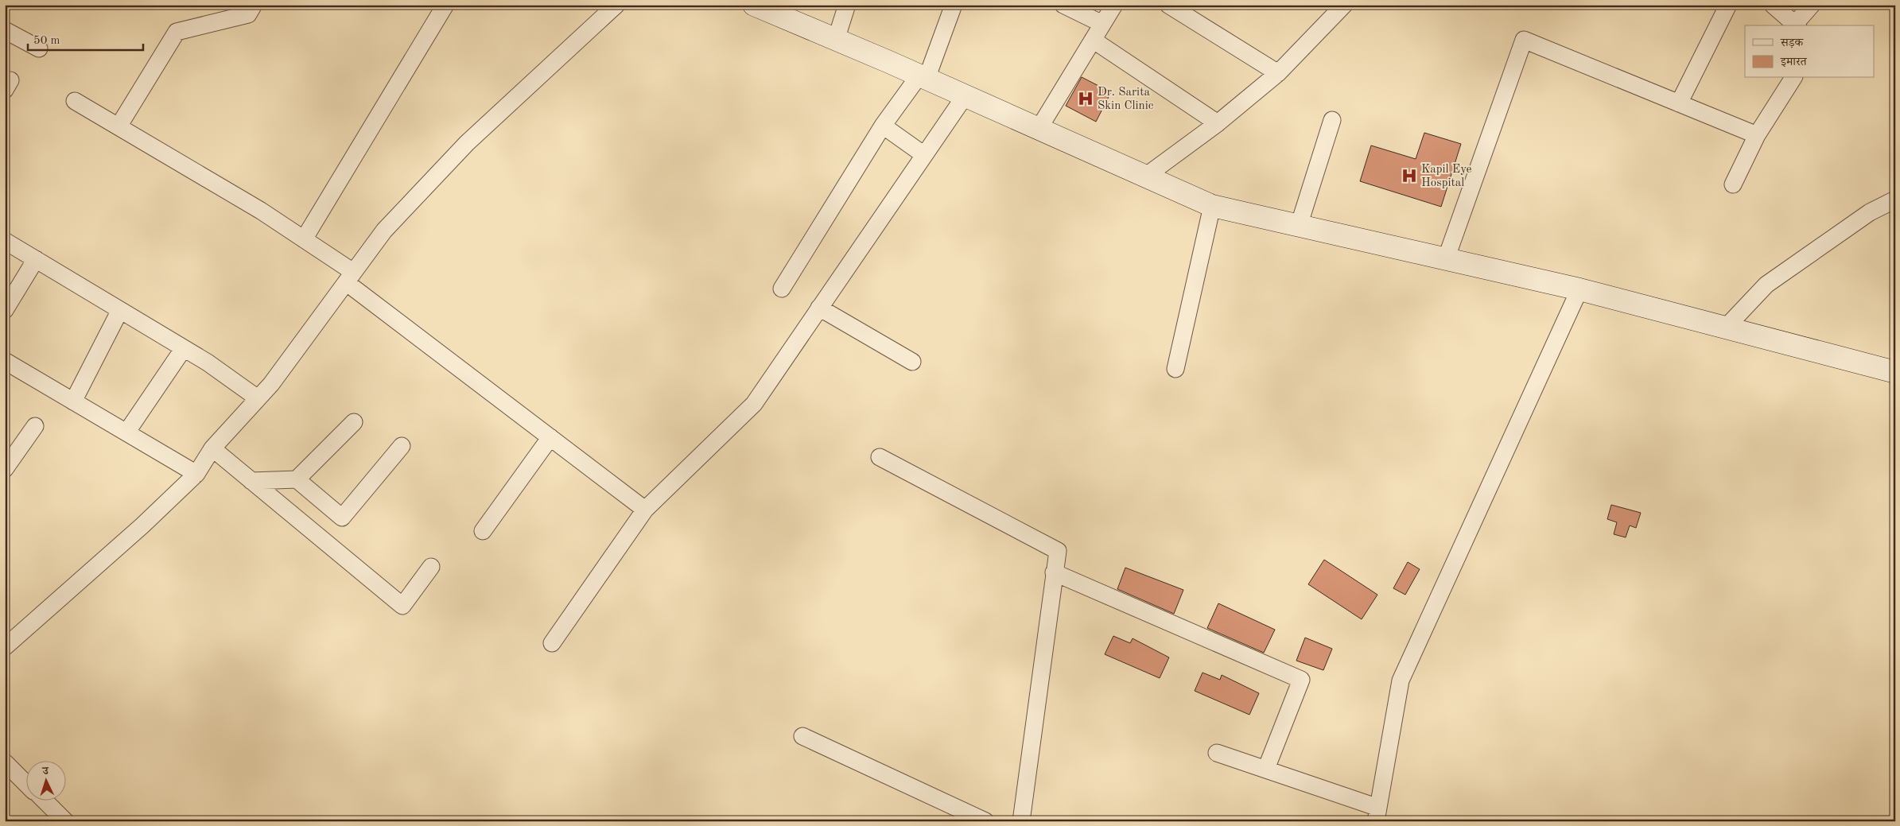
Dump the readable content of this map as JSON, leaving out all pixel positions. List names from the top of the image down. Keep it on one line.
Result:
{"places":{"hospital":["Dr. Sarita Skin Clinic","Kapil Eye Hospital"]},"legend":["सड़क","इमारत"],"scale_bar":"50 m","north":"top"}
